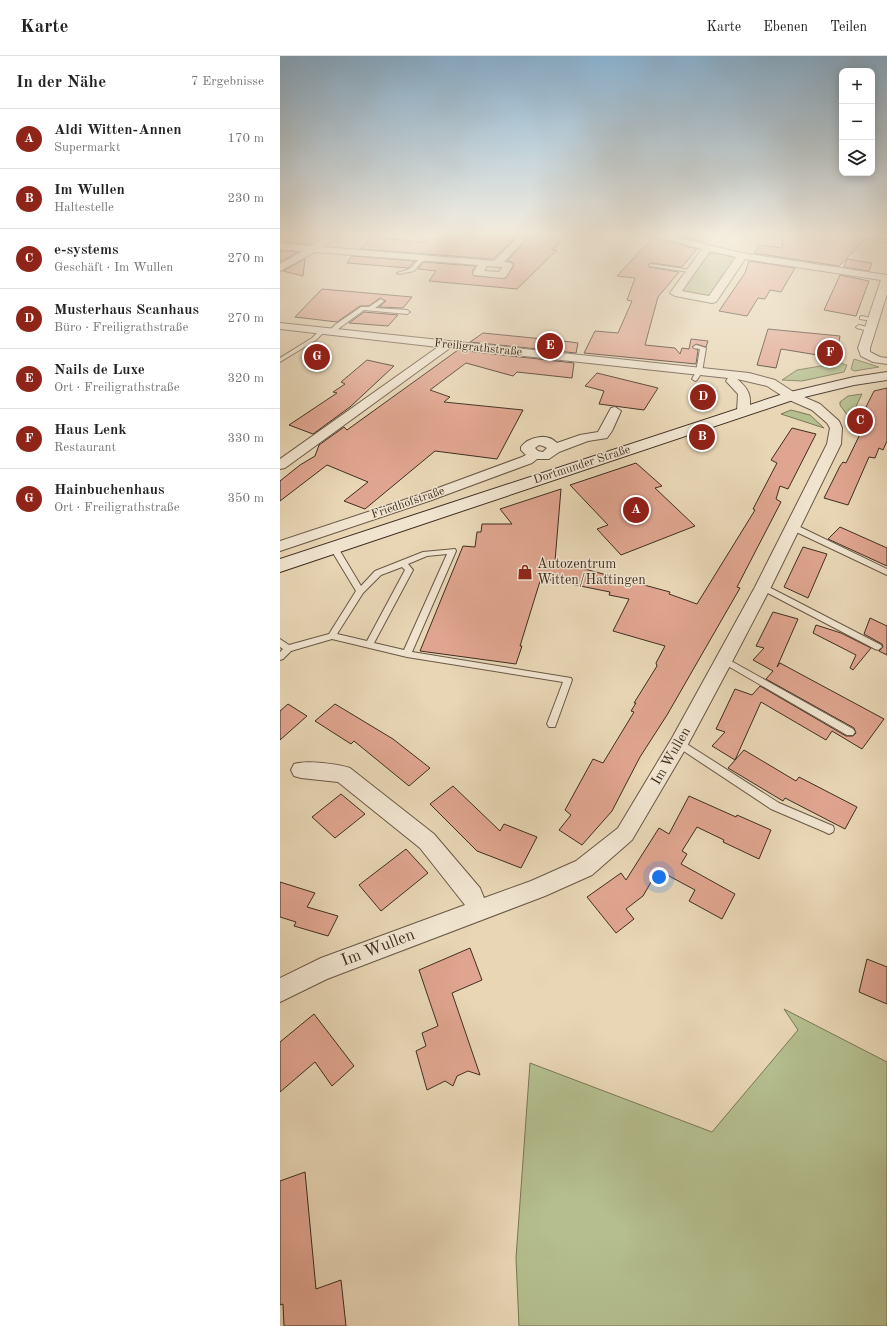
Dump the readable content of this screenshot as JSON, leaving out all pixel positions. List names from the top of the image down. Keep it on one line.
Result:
{"streets":{"main road":["Dortmunder Straße"],"street":["Freiligrathstraße","Friedhofstraße","Im Wullen"]},"crossings":[["Freiligrathstraße","Dortmunder Straße"],["Freiligrathstraße","Im Wullen"],["Dortmunder Straße","Im Wullen"]],"places":{"shop":["Autozentrum Witten/Hattingen"]},"page":{"header":"Karte","nav":["Karte","Ebenen","Teilen"],"heading":["In der Nähe","7 Ergebnisse"],"map_buttons":["+","−"],"list":[{"mark":"A","name":"Aldi Witten-Annen","note":"Supermarkt","value":"170 m"},{"mark":"B","name":"Im Wullen","note":"Haltestelle","value":"230 m"},{"mark":"C","name":"e-systems","note":"Geschäft · Im Wullen","value":"270 m"},{"mark":"D","name":"Musterhaus Scanhaus","note":"Büro · Freiligrathstraße","value":"270 m"},{"mark":"E","name":"Nails de Luxe","note":"Ort · Freiligrathstraße","value":"320 m"},{"mark":"F","name":"Haus Lenk","note":"Restaurant","value":"330 m"},{"mark":"G","name":"Hainbuchenhaus","note":"Ort · Freiligrathstraße","value":"350 m"}],"pins":["E","F","G","D","C","B","A"]}}
